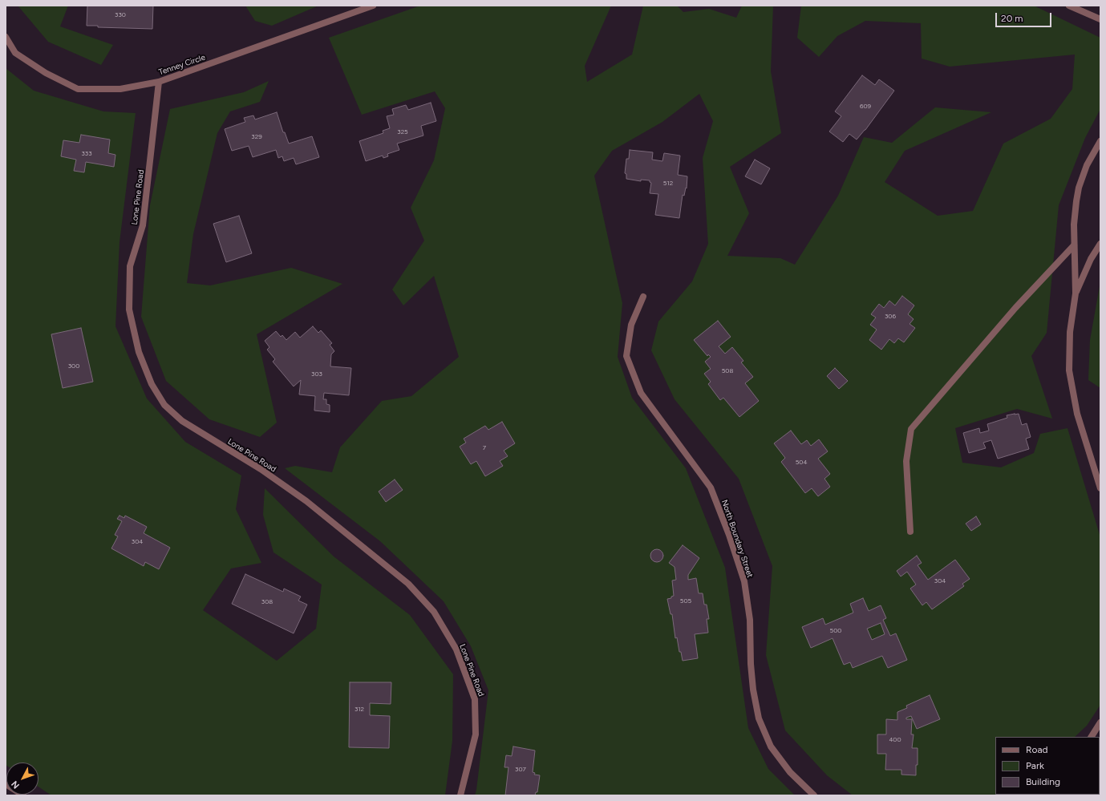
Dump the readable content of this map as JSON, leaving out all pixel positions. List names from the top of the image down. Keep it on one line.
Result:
{"streets":{"street":["Tenney Circle","Lone Pine Road","North Boundary Street"]},"crossings":[["Tenney Circle","Lone Pine Road"]],"house_numbers":["330","609","325","329","333","512","306","300","508","303","7","504","304","304","505","308","500","312","400","307"],"legend":["Road","Park","Building"],"scale_bar":"20 m","north":"bottom left"}
